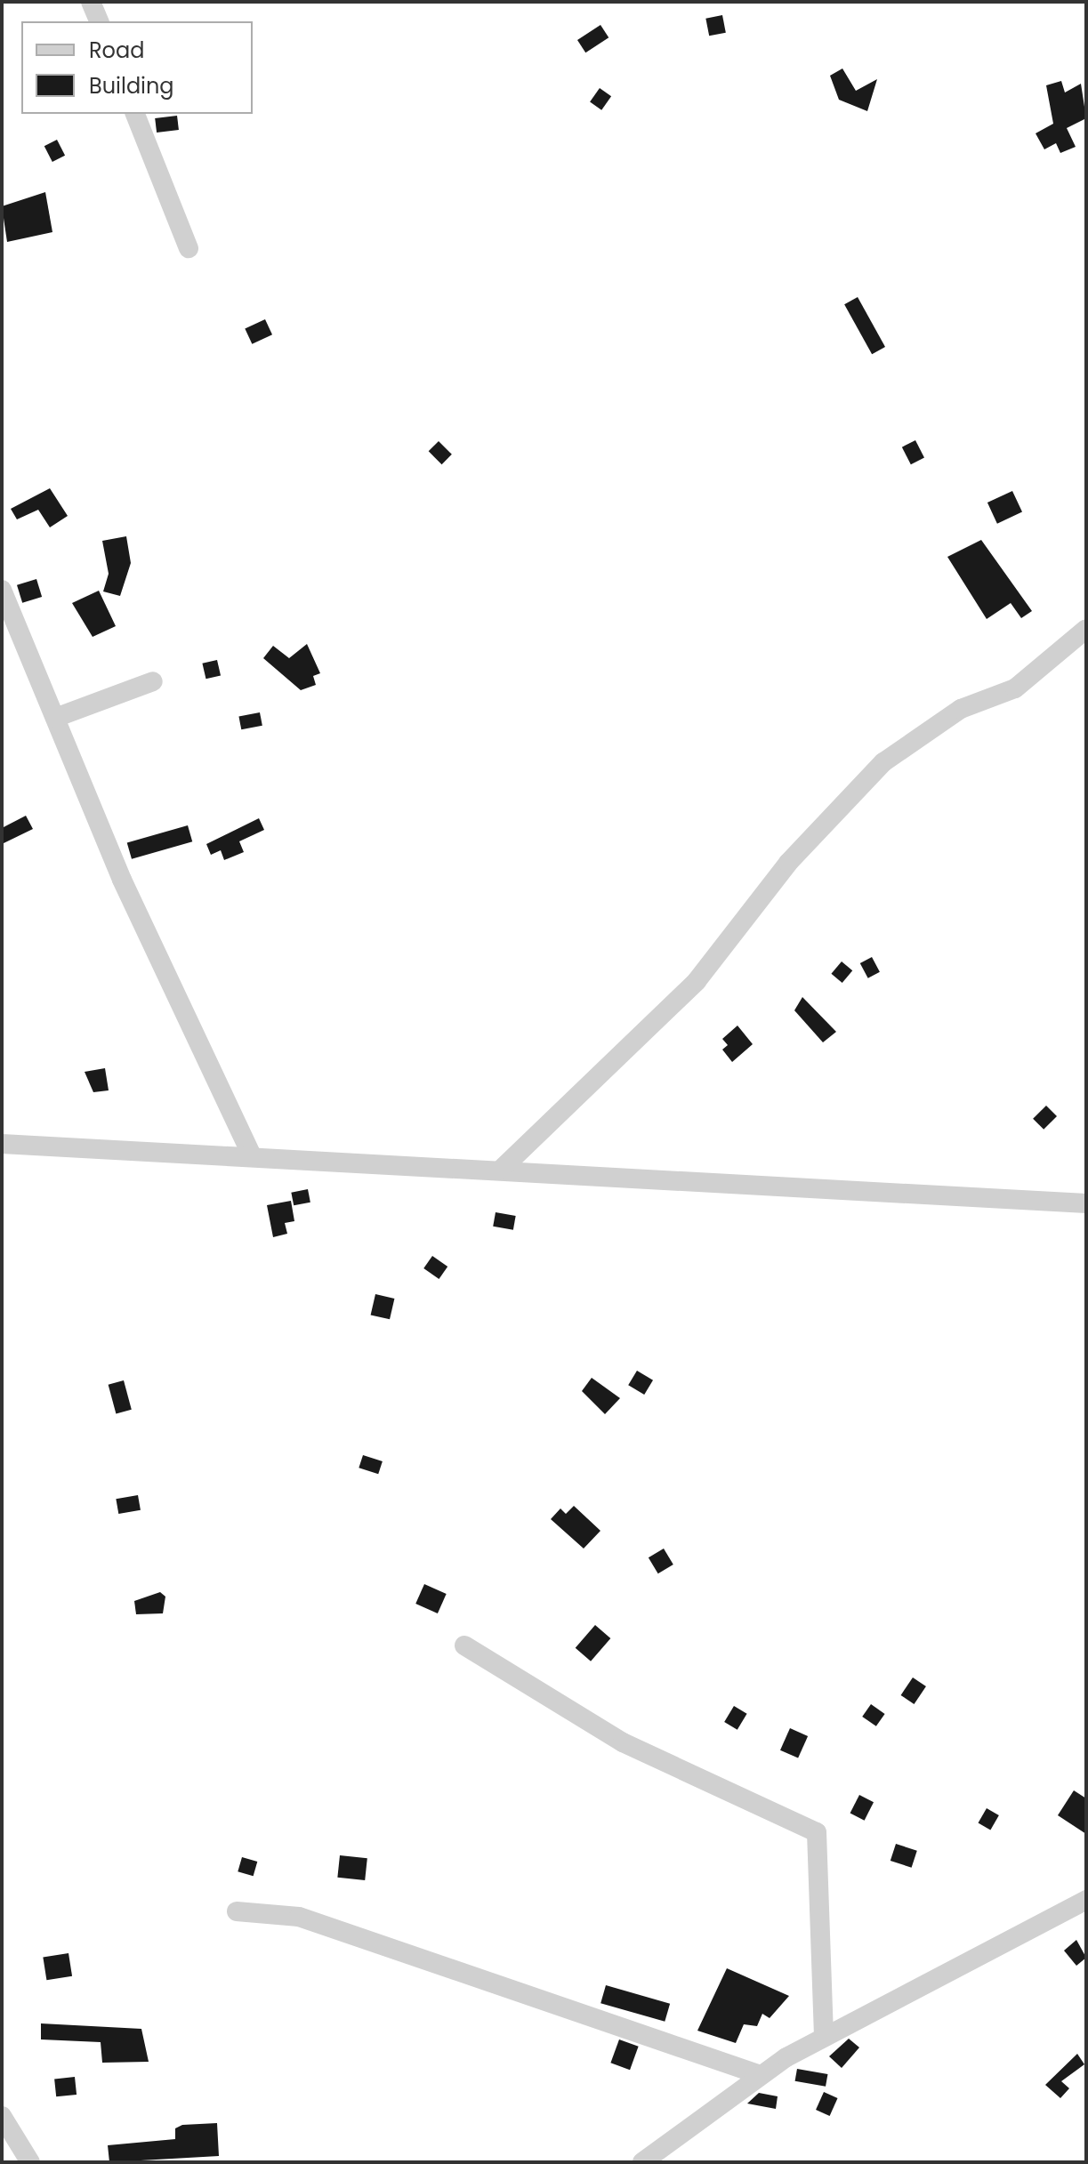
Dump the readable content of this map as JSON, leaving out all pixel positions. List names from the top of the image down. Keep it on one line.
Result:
{"legend":["Road","Building"]}
